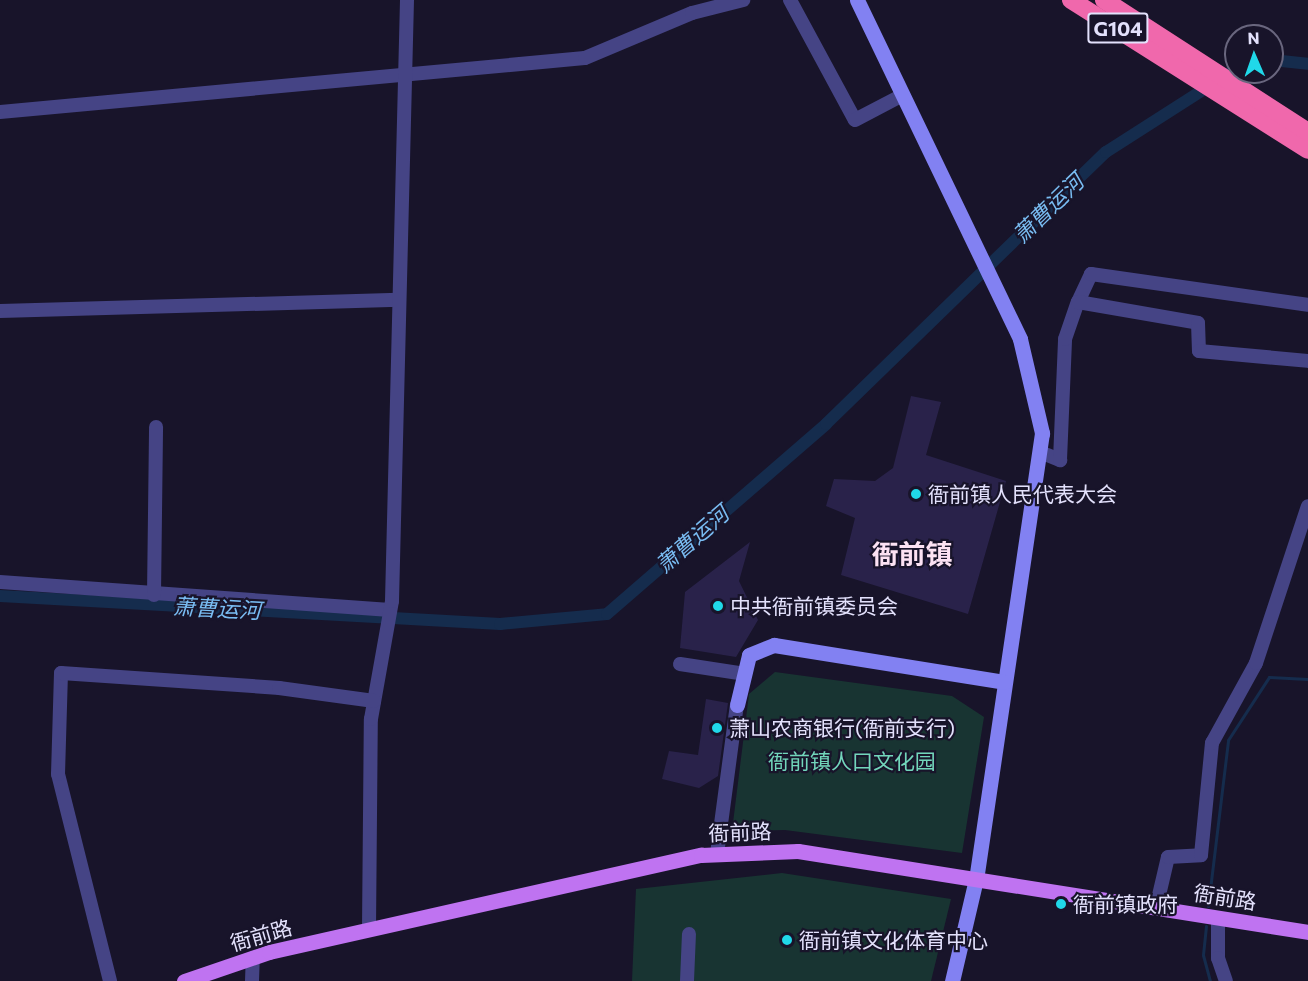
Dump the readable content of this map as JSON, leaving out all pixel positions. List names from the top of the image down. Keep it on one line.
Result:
{"streets":{"highway":["G104"],"main road":["衙前路"]},"districts":["衙前镇"],"water":["萧曹运河"],"parks":["衙前镇人口文化园"],"places":["衙前镇人民代表大会","中共衙前镇委员会","萧山农商银行(衙前支行)","衙前镇政府","衙前镇文化体育中心"],"north":"top"}
